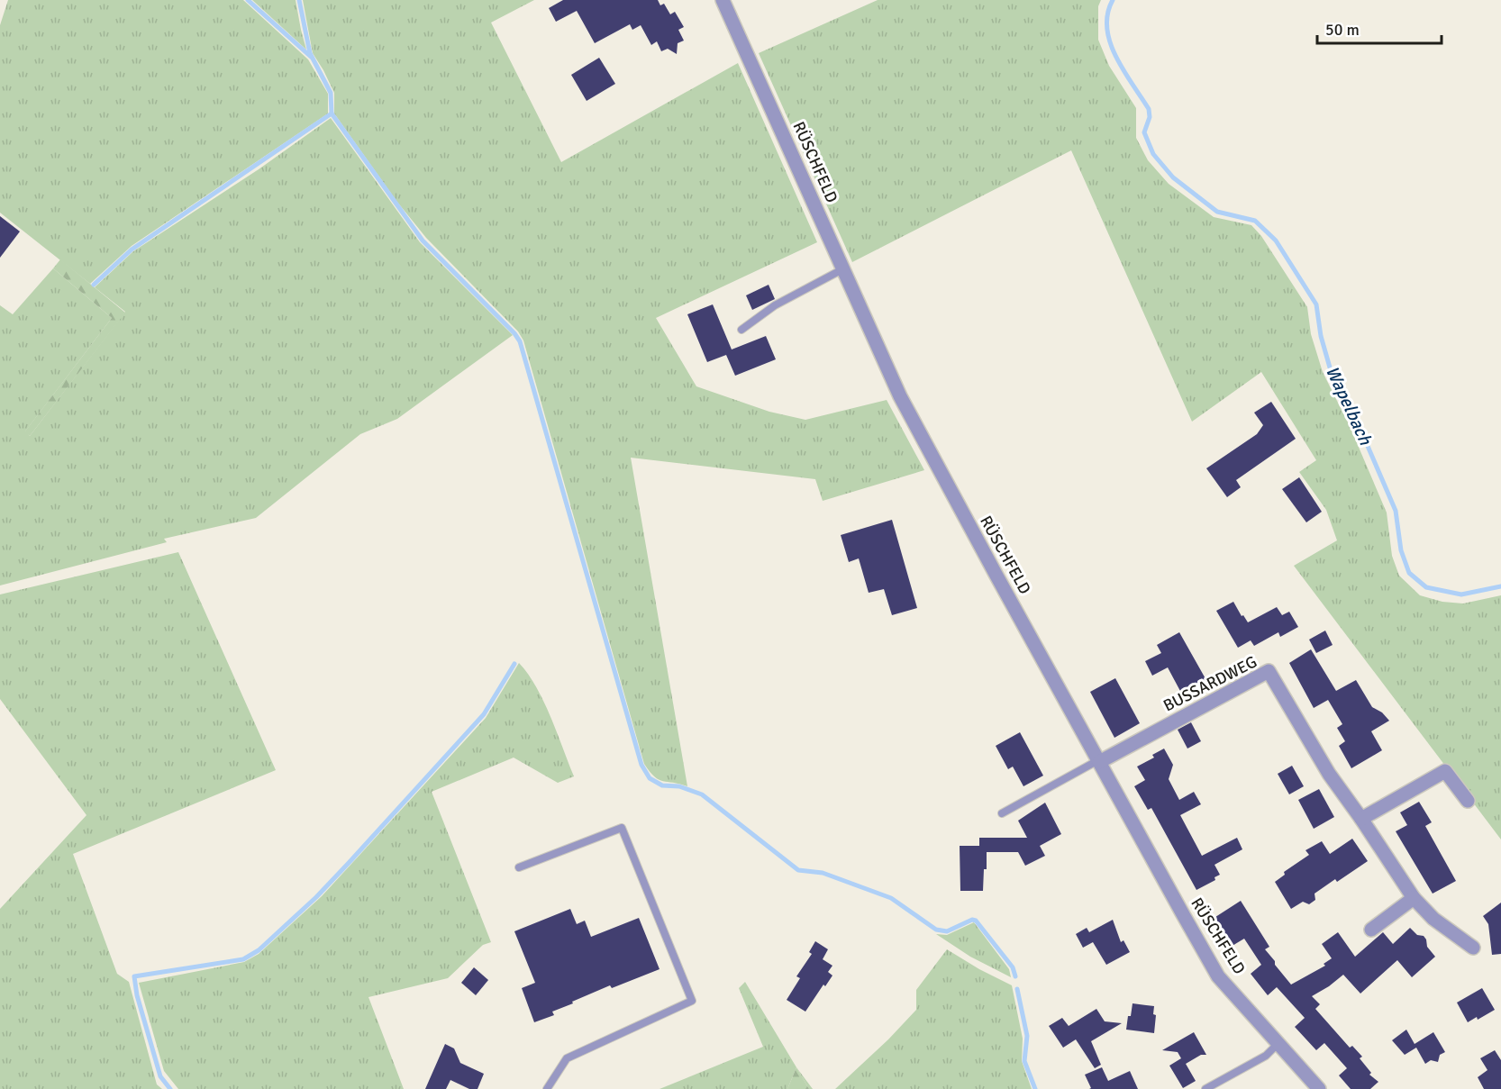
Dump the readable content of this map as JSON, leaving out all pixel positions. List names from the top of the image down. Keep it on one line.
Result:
{"streets":{"street":["RÜSCHFELD","BUSSARDWEG"]},"crossings":[["RÜSCHFELD","BUSSARDWEG"]],"water":["Wapelbach"],"scale_bar":"50 m"}
